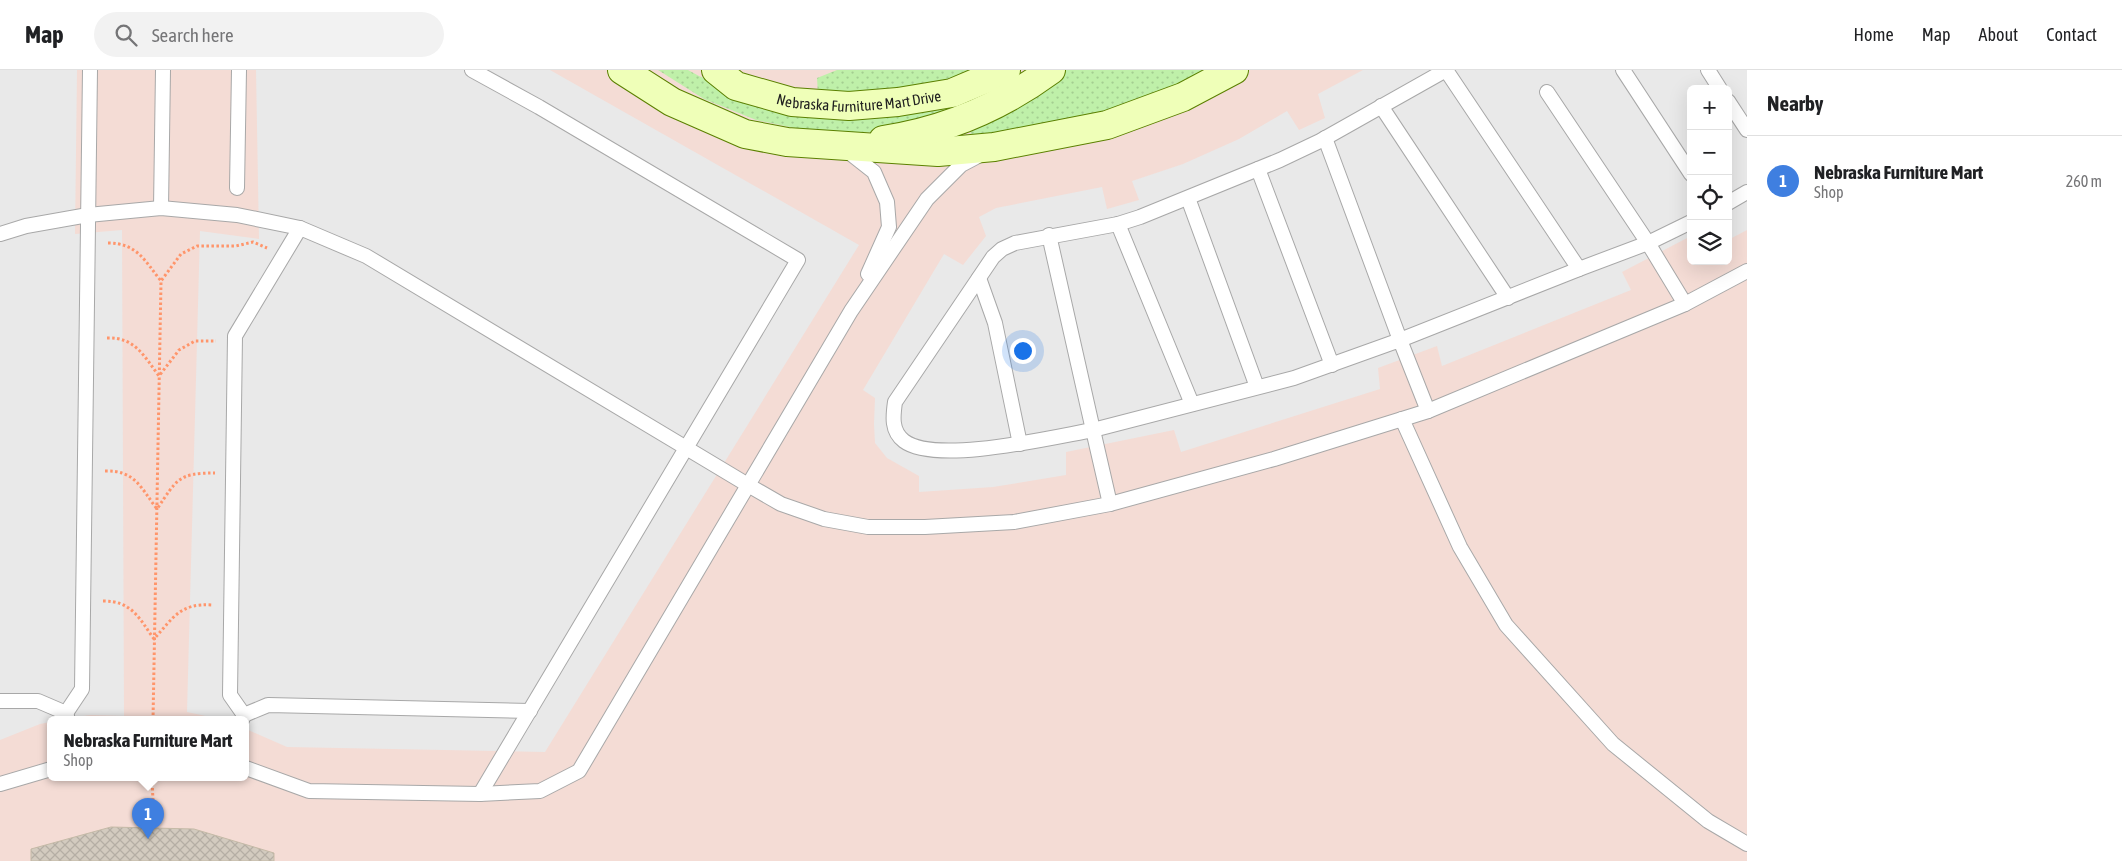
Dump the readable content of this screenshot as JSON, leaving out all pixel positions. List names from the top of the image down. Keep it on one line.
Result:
{"streets":{"street":["Nebraska Furniture Mart Drive"]},"page":{"header":"Map","search":"Search here","nav":["Home","Map","About","Contact"],"heading":"Nearby","map_buttons":["+","−"],"list":[{"mark":"1","name":"Nebraska Furniture Mart","note":"Shop","value":"260 m"}],"popup":["Nebraska Furniture Mart","Shop"],"pins":"1"}}
